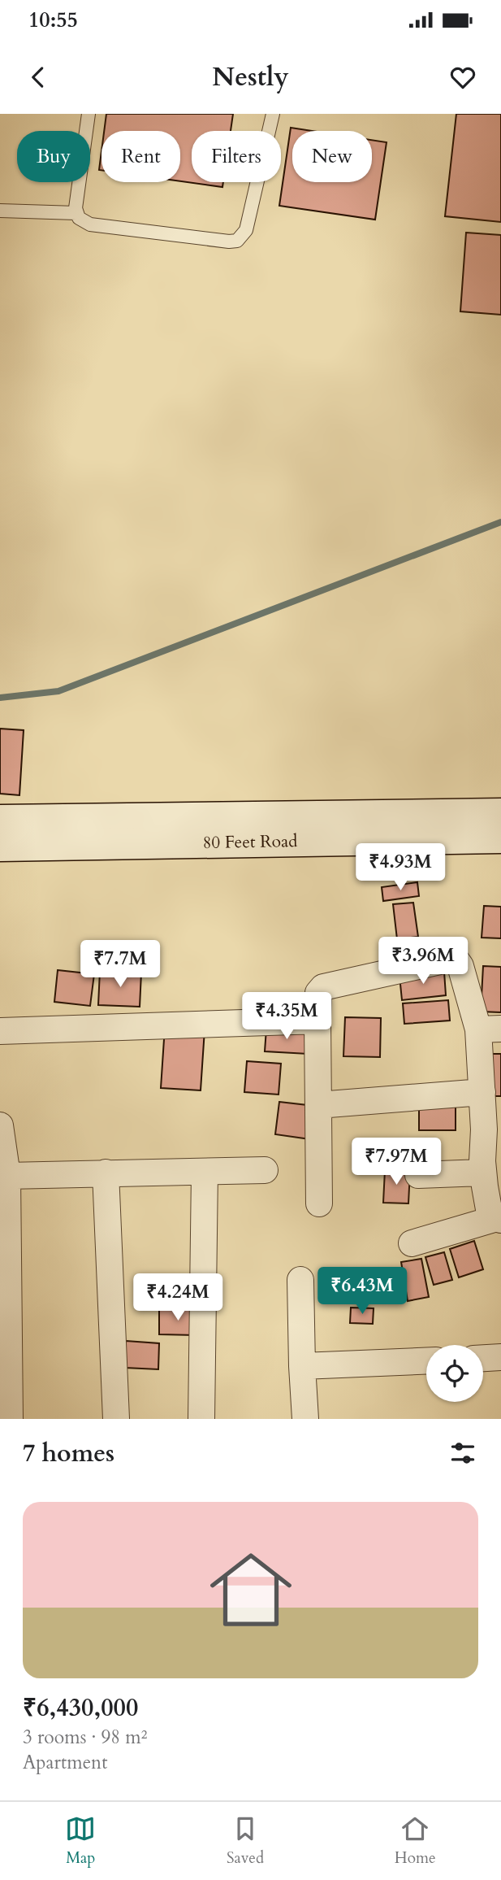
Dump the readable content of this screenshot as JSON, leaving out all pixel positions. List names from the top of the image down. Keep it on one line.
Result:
{"streets":{"main road":["80 Feet Road"]},"page":{"status":"10:55","header":"Nestly","chip":["Buy","Rent","Filters","New"],"price":["₹4.93M","₹3.96M","₹7.7M","₹4.35M","₹7.97M","₹6.43M","₹4.24M"],"heading":"7 homes","list":[{"name":"₹6,430,000","note":"3 rooms · 98 m² · Apartment"}],"tabs":["Map","Saved","Home"]}}
